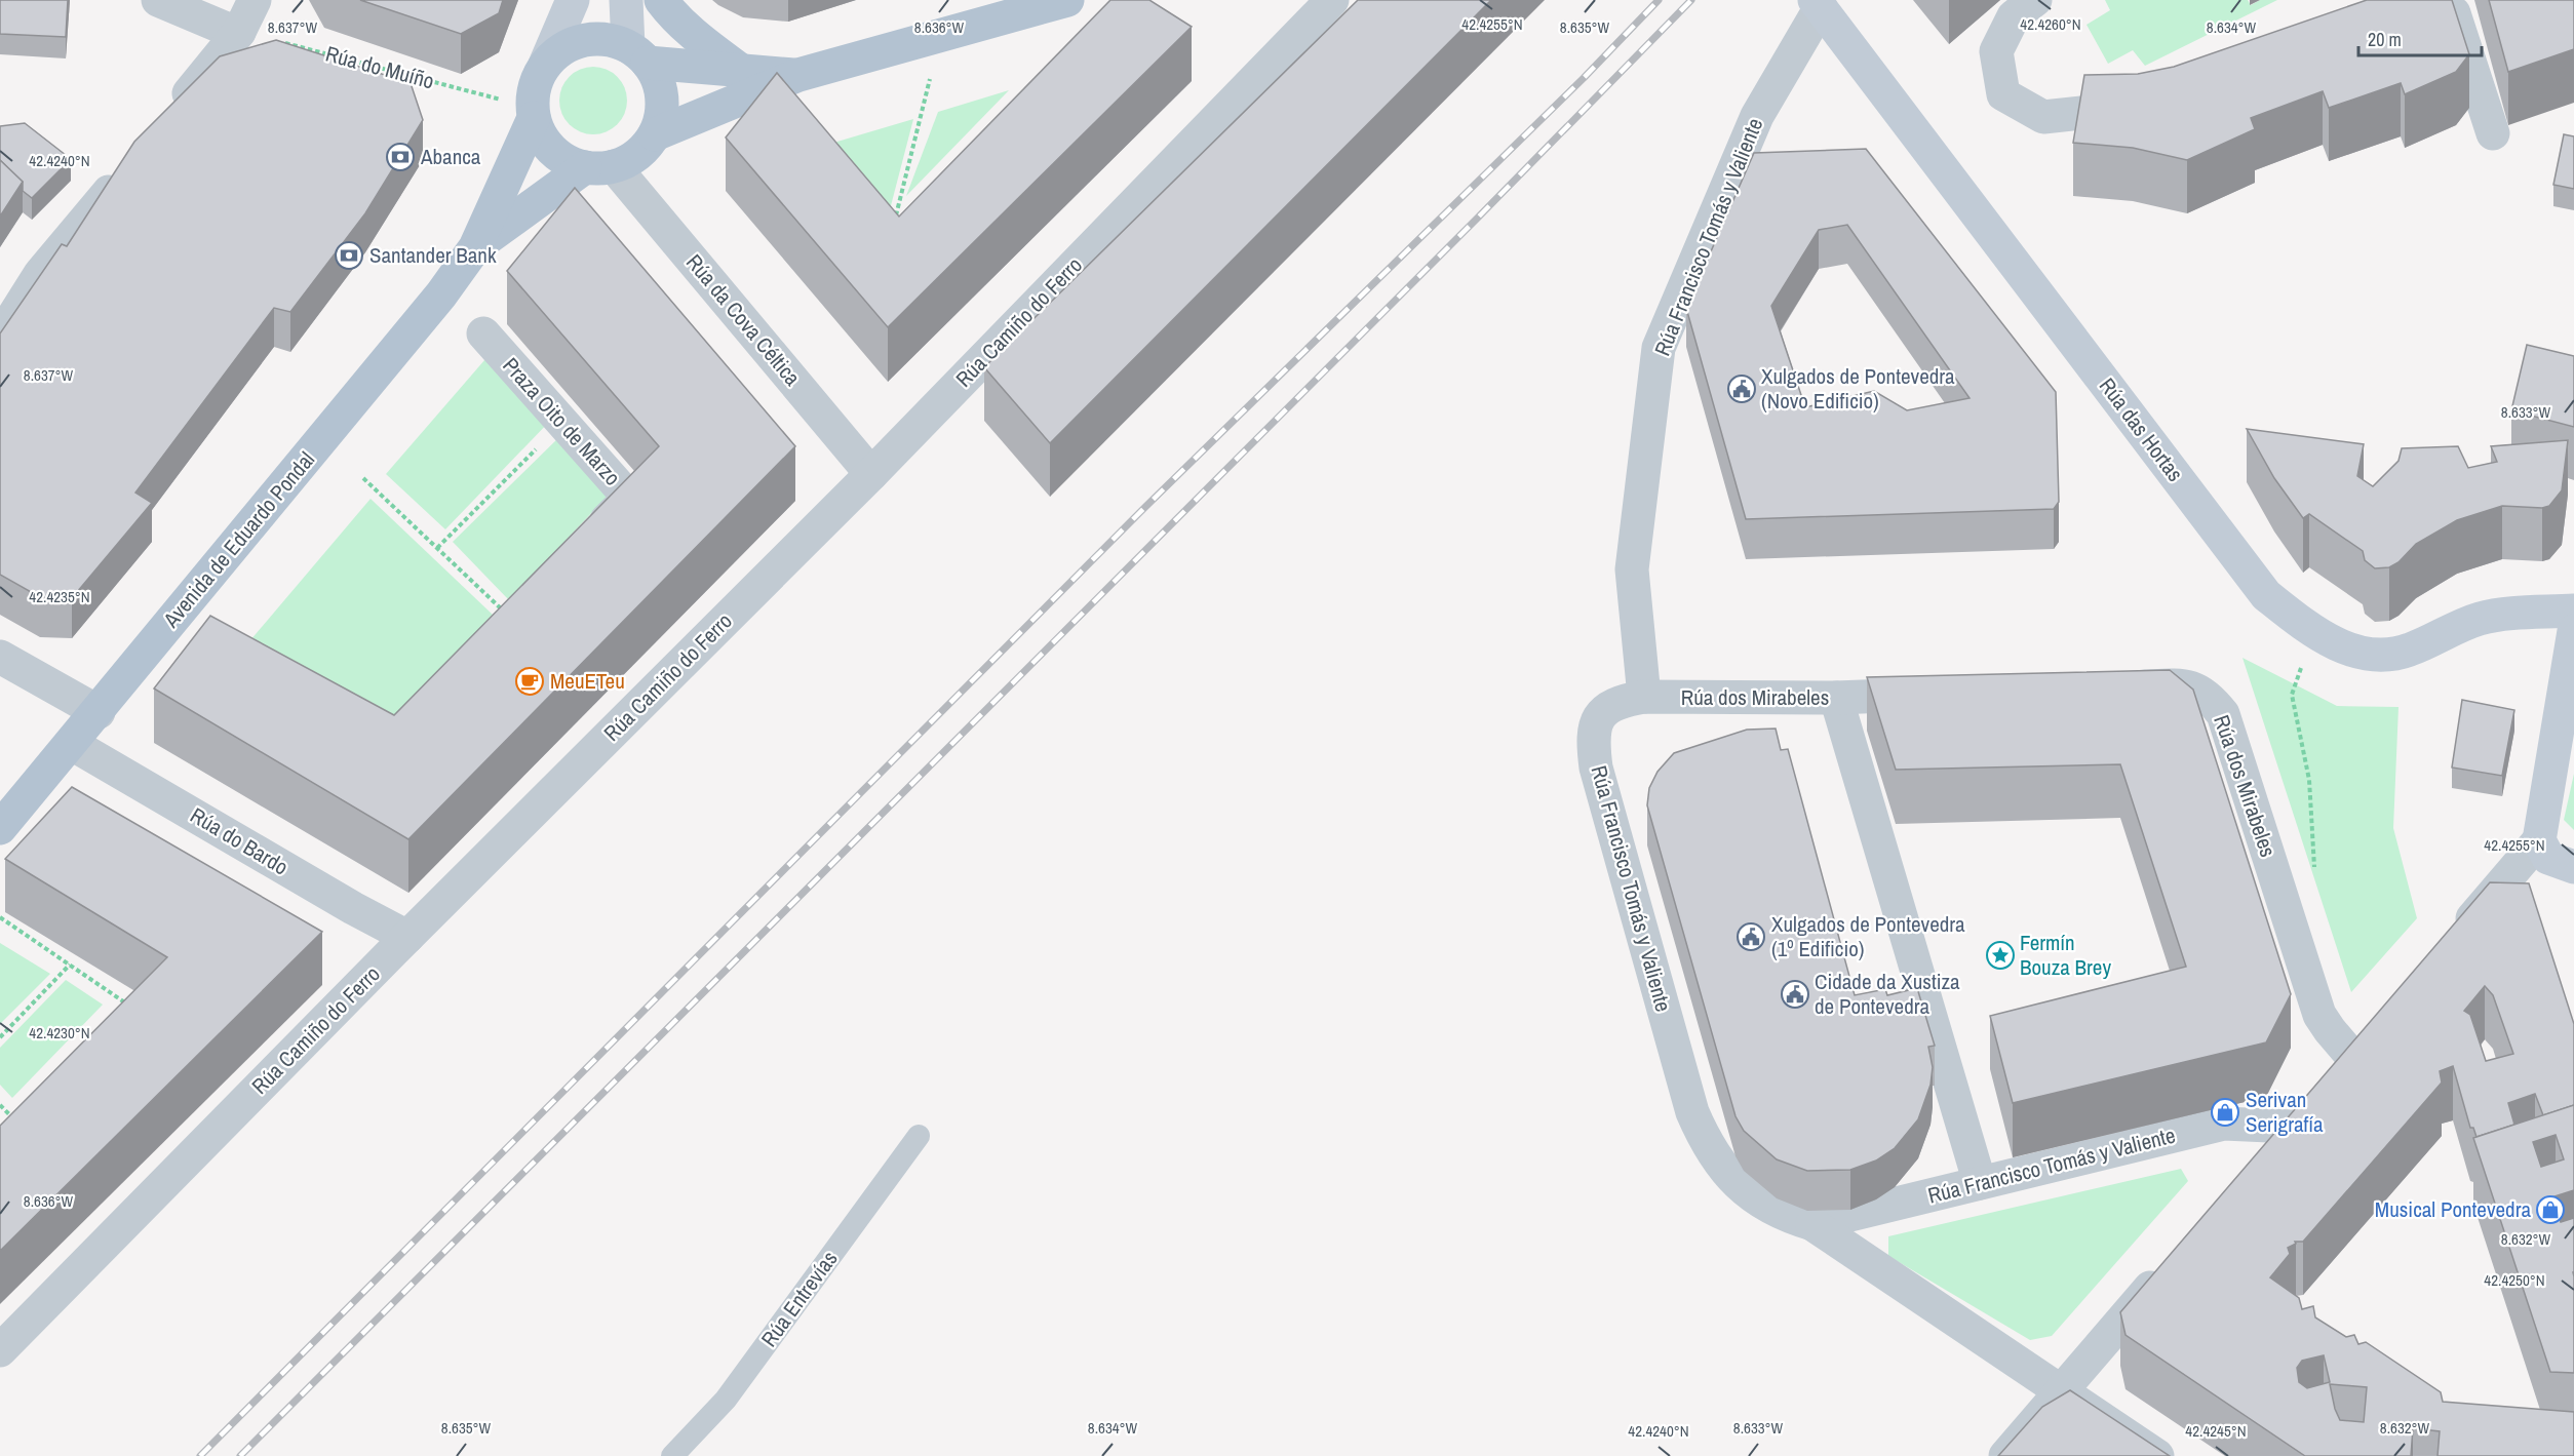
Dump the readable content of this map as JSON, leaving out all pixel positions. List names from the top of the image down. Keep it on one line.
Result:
{"streets":{"main road":["Rúa das Hortas","Avenida de Eduardo Pondal"],"street":["Rúa Francisco Tomás y Valiente","Rúa da Cova Céltica","Rúa Camiño do Ferro","Praza Oito de Marzo","Rúa dos Mirabeles","Rúa do Bardo"],"lane":["Rúa Entrevías"],"path":["Rúa do Muíño"]},"crossings":[["Rúa do Muíño","Rúa da Cova Céltica"],["Rúa do Muíño","Avenida de Eduardo Pondal"],["Rúa Francisco Tomás y Valiente","Rúa das Hortas"],["Rúa Francisco Tomás y Valiente","Rúa dos Mirabeles"],["Rúa da Cova Céltica","Rúa Camiño do Ferro"],["Rúa da Cova Céltica","Avenida de Eduardo Pondal"],["Rúa Camiño do Ferro","Rúa do Bardo"],["Avenida de Eduardo Pondal","Rúa do Bardo"]],"places":{"bank":["Abanca","Santander Bank"],"public building":["Xulgados de Pontevedra (Novo Edificio)","Xulgados de Pontevedra (1º Edificio)","Cidade da Xustiza de Pontevedra"],"cafe":["MeuETeu"],"place":["Fermín Bouza Brey"],"shop":["Serivan Serigrafía","Musical Pontevedra"]},"scale_bar":"20 m","coordinates":["42.4255°N","42.4260°N","8.635°W","8.634°W","8.637°W","8.636°W","42.4240°N","8.633°W","42.4235°N","42.4230°N","8.632°W","42.4250°N","42.4245°N"]}
